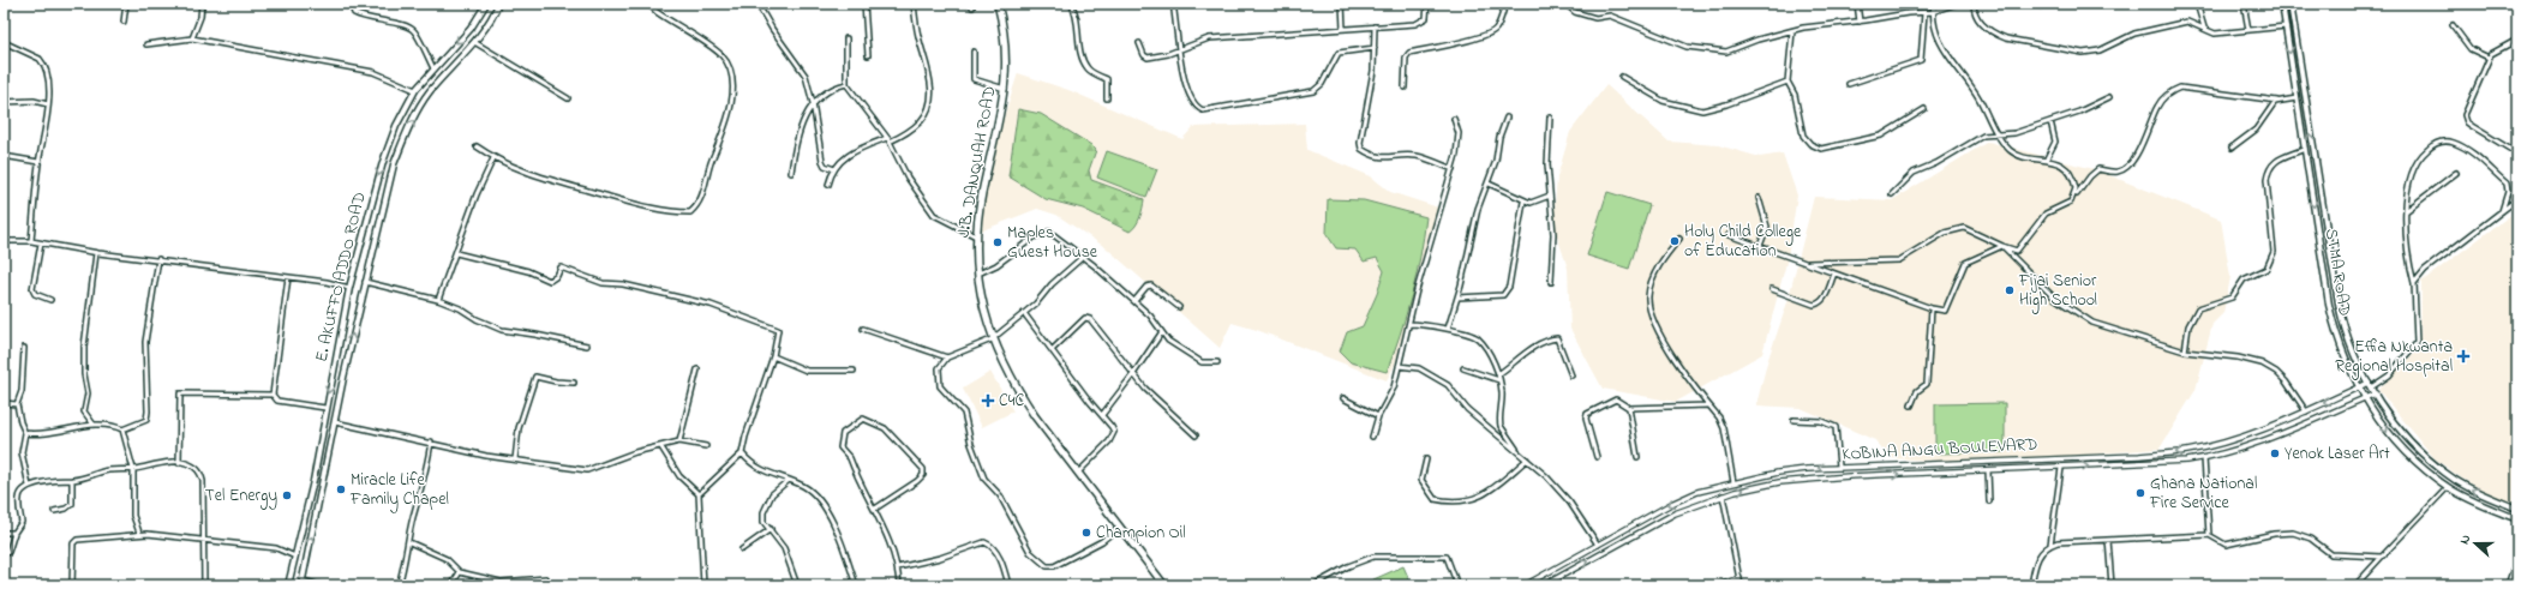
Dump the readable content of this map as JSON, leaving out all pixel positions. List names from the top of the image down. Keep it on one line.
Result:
{"streets":{"highway":["J.B. DANQUAH ROAD"],"main road":["STMA ROAD","E. AKUFFO ADDO ROAD"],"street":["KOBINA ANGU BOULEVARD"]},"crossings":[["STMA ROAD","KOBINA ANGU BOULEVARD"]],"places":{"other":["Holy Child College of Education","Maples Guest House","Fijai Senior High School","Yenok Laser Art","Miracle Life Family Chapel","Ghana National Fire Service","Tel Energy","Champion Oil"],"health":["Effia Nkwanta Regional Hospital","C4C"]},"north":"left"}
